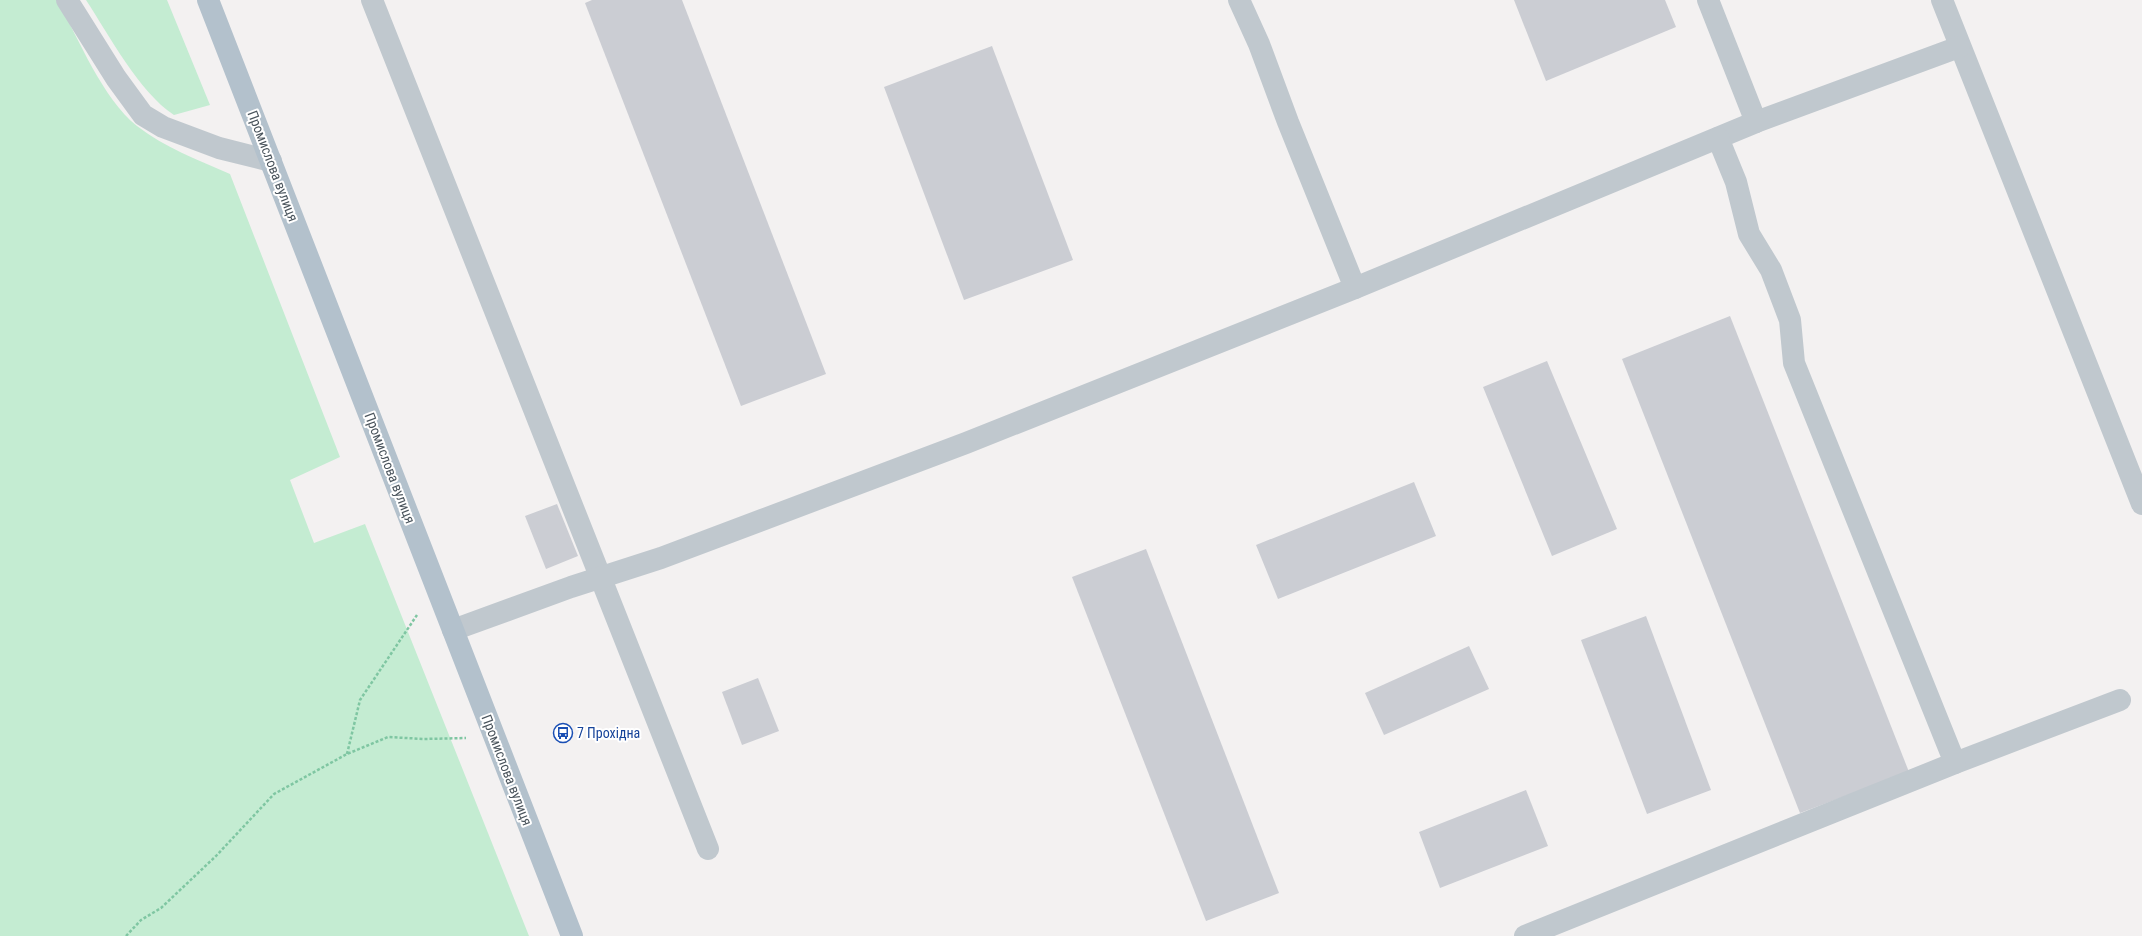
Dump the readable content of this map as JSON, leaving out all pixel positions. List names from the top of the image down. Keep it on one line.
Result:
{"streets":{"main road":["Промислова вулиця"]},"places":{"bus stop":["7 Прохідна"]}}
